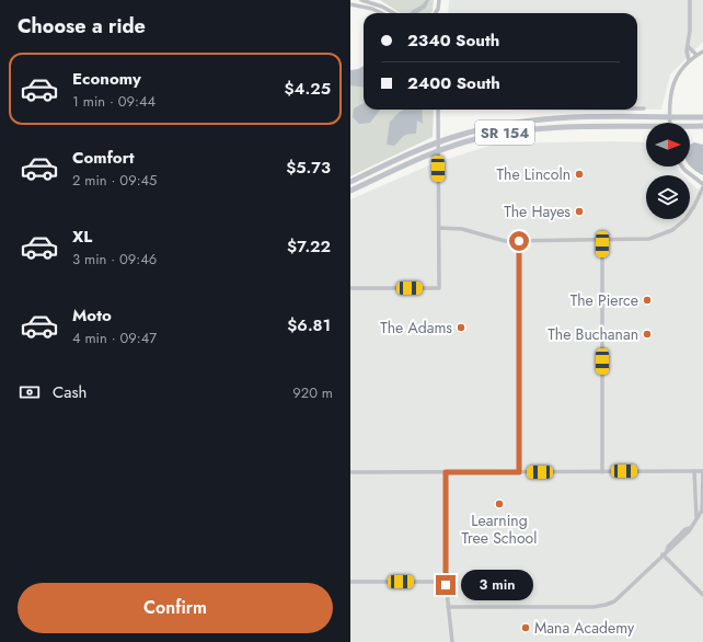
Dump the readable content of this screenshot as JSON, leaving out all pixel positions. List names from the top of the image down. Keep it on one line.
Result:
{"streets":{"highway":["SR 154"]},"places":["The Lincoln","The Hayes","The Pierce","The Adams","The Buchanan","Learning Tree School","Mana Academy"],"north":"right","page":{"heading":"Choose a ride","banner":["2340 South","2400 South"],"list":[{"name":"Economy","note":"1 min · 09:44","value":"$4.25"},{"name":"Comfort","note":"2 min · 09:45","value":"$5.73"},{"name":"XL","note":"3 min · 09:46","value":"$7.22"},{"name":"Moto","note":"4 min · 09:47","value":"$6.81"}],"pay":["Cash","920 m"],"bubble":"3 min","buttons":"Confirm"}}
